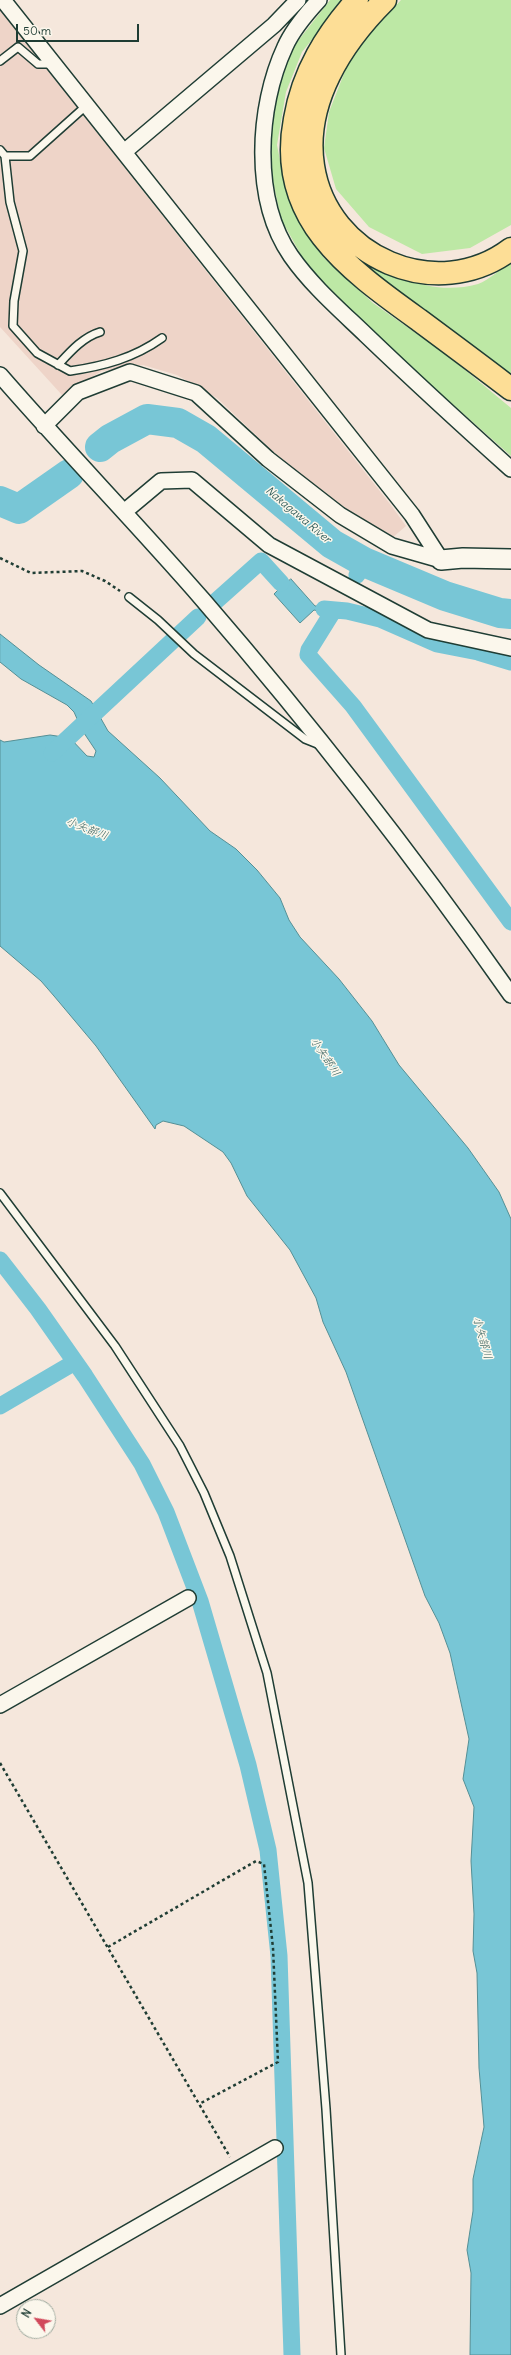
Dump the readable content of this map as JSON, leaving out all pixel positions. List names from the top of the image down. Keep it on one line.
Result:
{"water":["Nakagawa River","小矢部川"],"scale_bar":"50 m","north":"top left"}
